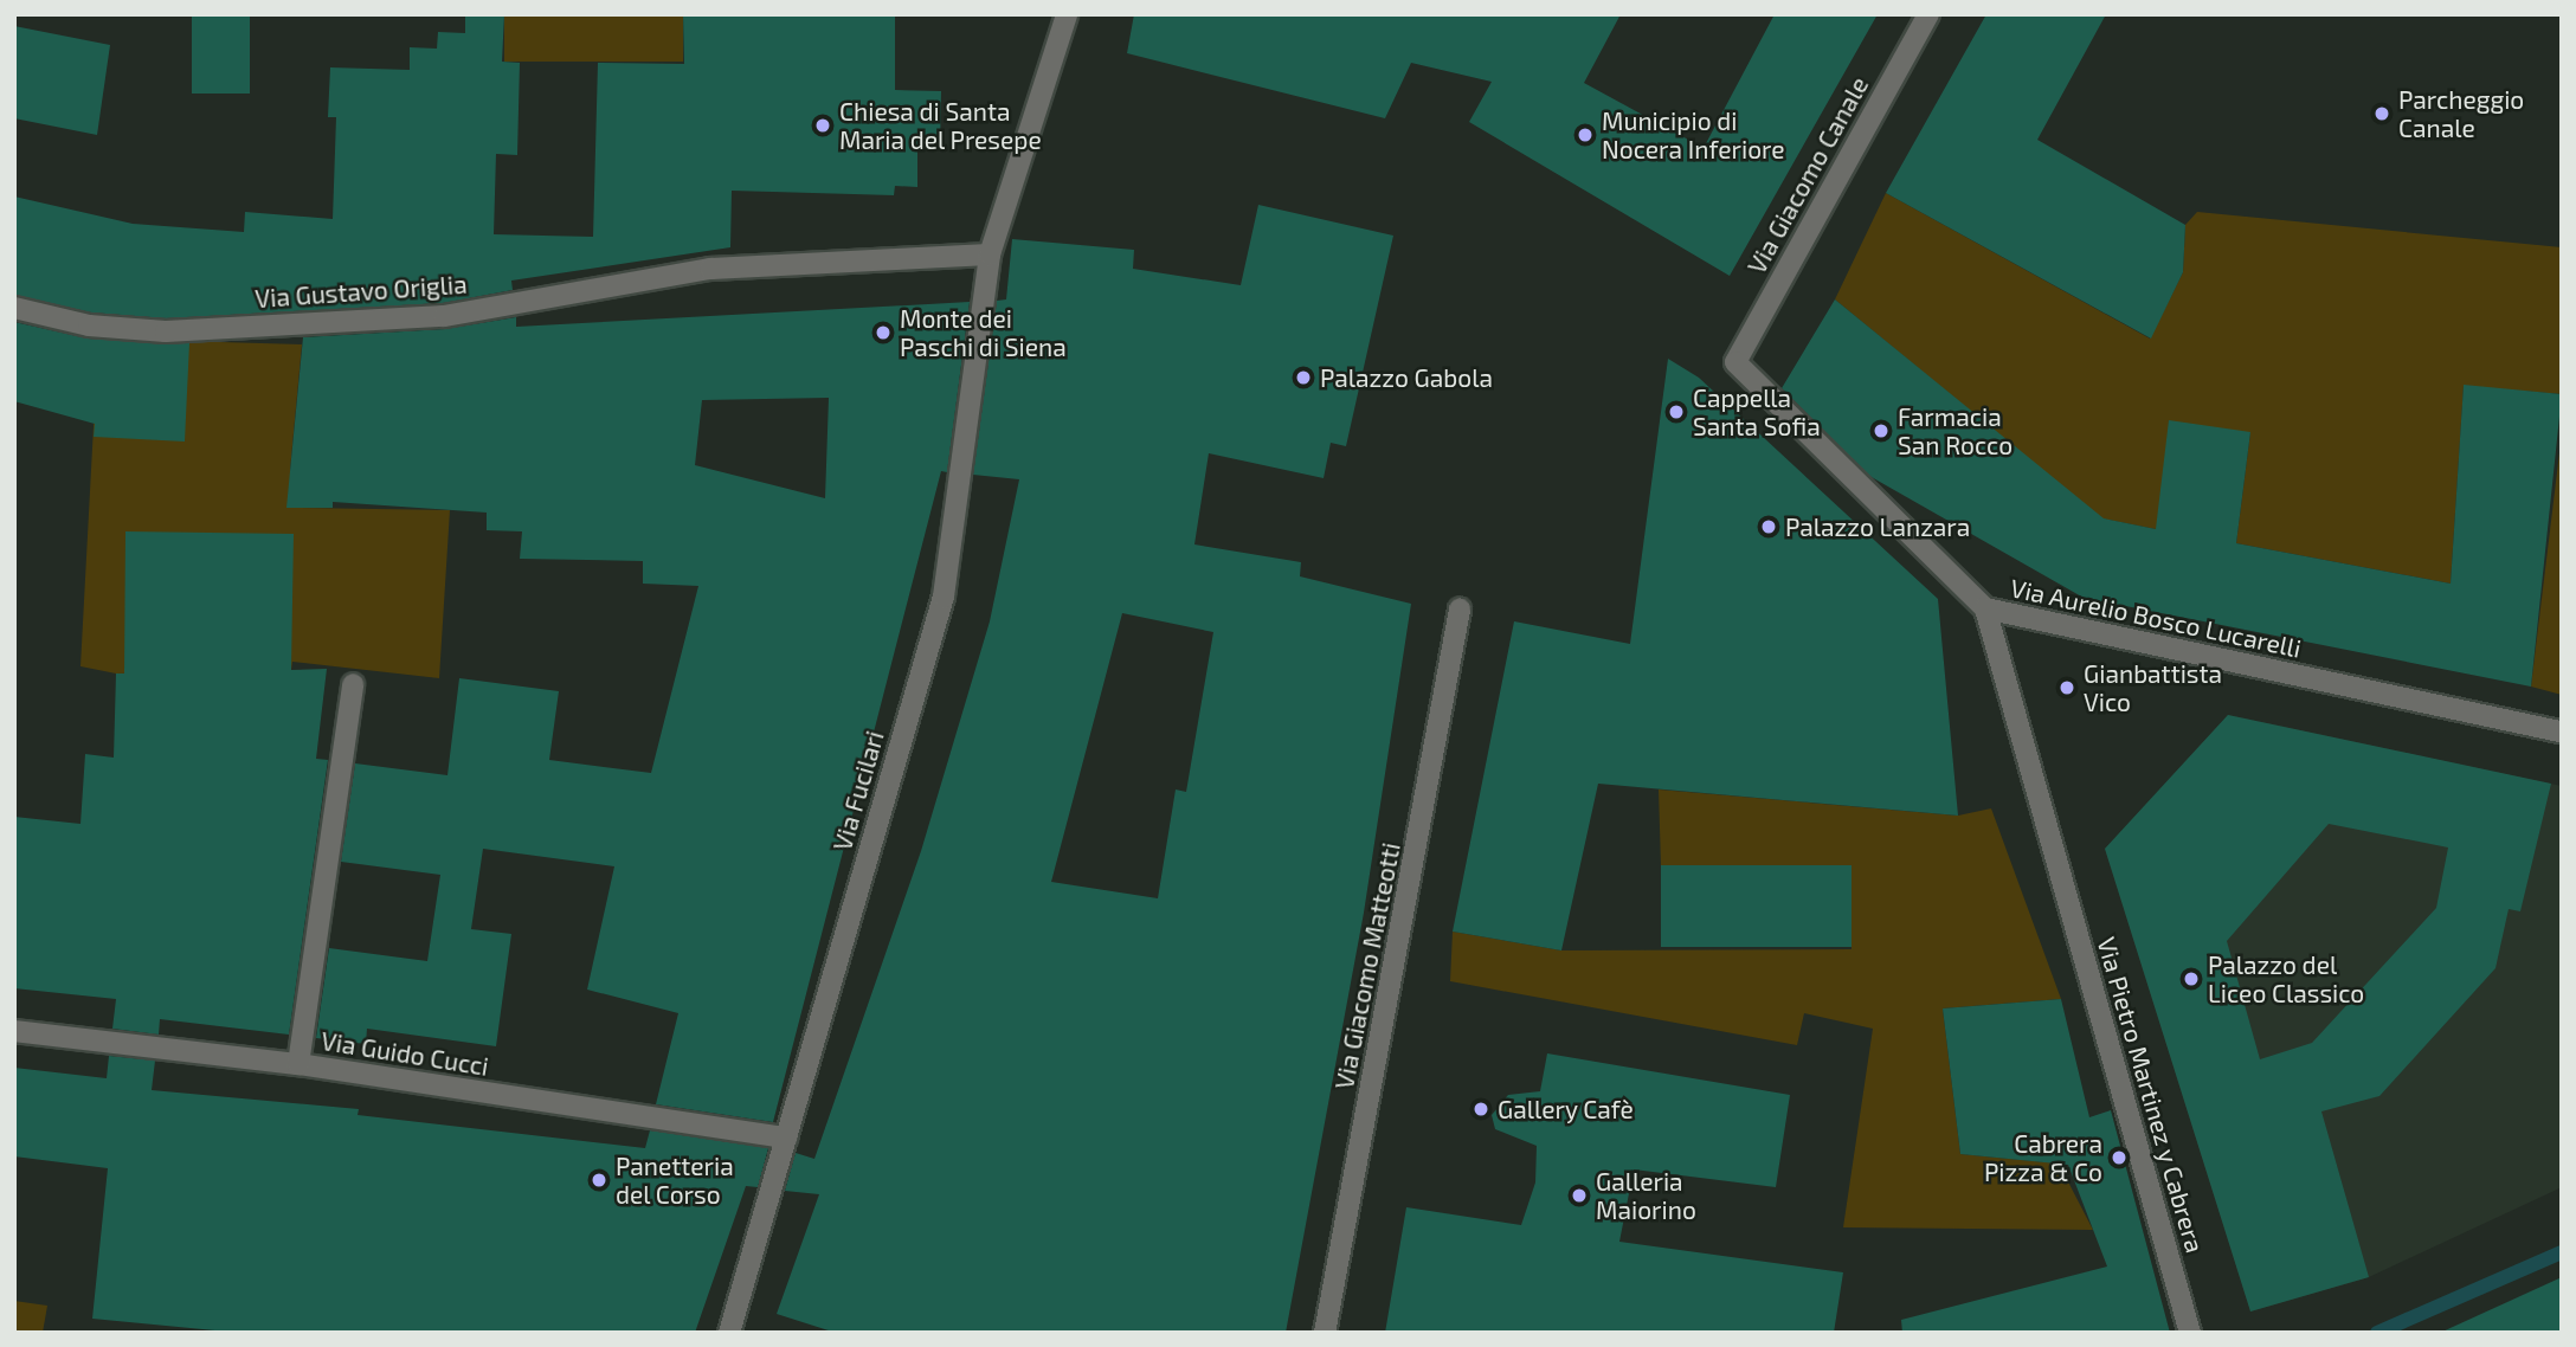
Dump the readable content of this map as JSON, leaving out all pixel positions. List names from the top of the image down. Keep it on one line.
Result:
{"streets":{"street":["Via Giacomo Canale","Via Gustavo Origlia","Via Aurelio Bosco Lucarelli","Via Fucilari","Via Giacomo Matteotti","Via Guido Cucci","Via Pietro Martinez y Cabrera"]},"crossings":[["Via Giacomo Canale","Via Aurelio Bosco Lucarelli"],["Via Gustavo Origlia","Via Fucilari"],["Via Aurelio Bosco Lucarelli","Via Pietro Martinez y Cabrera"],["Via Fucilari","Via Guido Cucci"]],"places":["Parcheggio Canale","Chiesa di Santa Maria del Presepe","Municipio di Nocera Inferiore","Monte dei Paschi di Siena","Palazzo Gabola","Cappella Santa Sofia","Farmacia San Rocco","Palazzo Lanzara","Gianbattista Vico","Palazzo del Liceo Classico","Gallery Cafè","Cabrera Pizza & Co","Panetteria del Corso","Galleria Maiorino"]}
